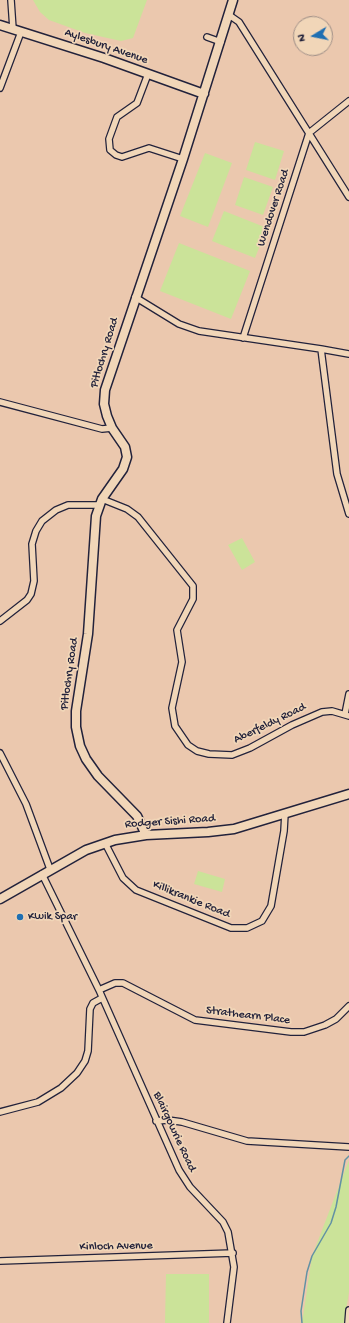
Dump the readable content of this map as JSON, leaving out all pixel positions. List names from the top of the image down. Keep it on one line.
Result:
{"streets":{"street":["Aylesbury Avenue","Wendover Road","Pitlochry Road","Aberfeldy Road","Rodger Sishi Road","Killikrankie Road","Strathearn Place","Blairgowrie Road","Kinloch Avenue"]},"crossings":[["Aylesbury Avenue","Pitlochry Road"],["Pitlochry Road","Aberfeldy Road"],["Pitlochry Road","Rodger Sishi Road"],["Rodger Sishi Road","Killikrankie Road"],["Rodger Sishi Road","Blairgowrie Road"],["Strathearn Place","Blairgowrie Road"],["Blairgowrie Road","Kinloch Avenue"]],"places":["Kwik Spar"],"north":"left"}
